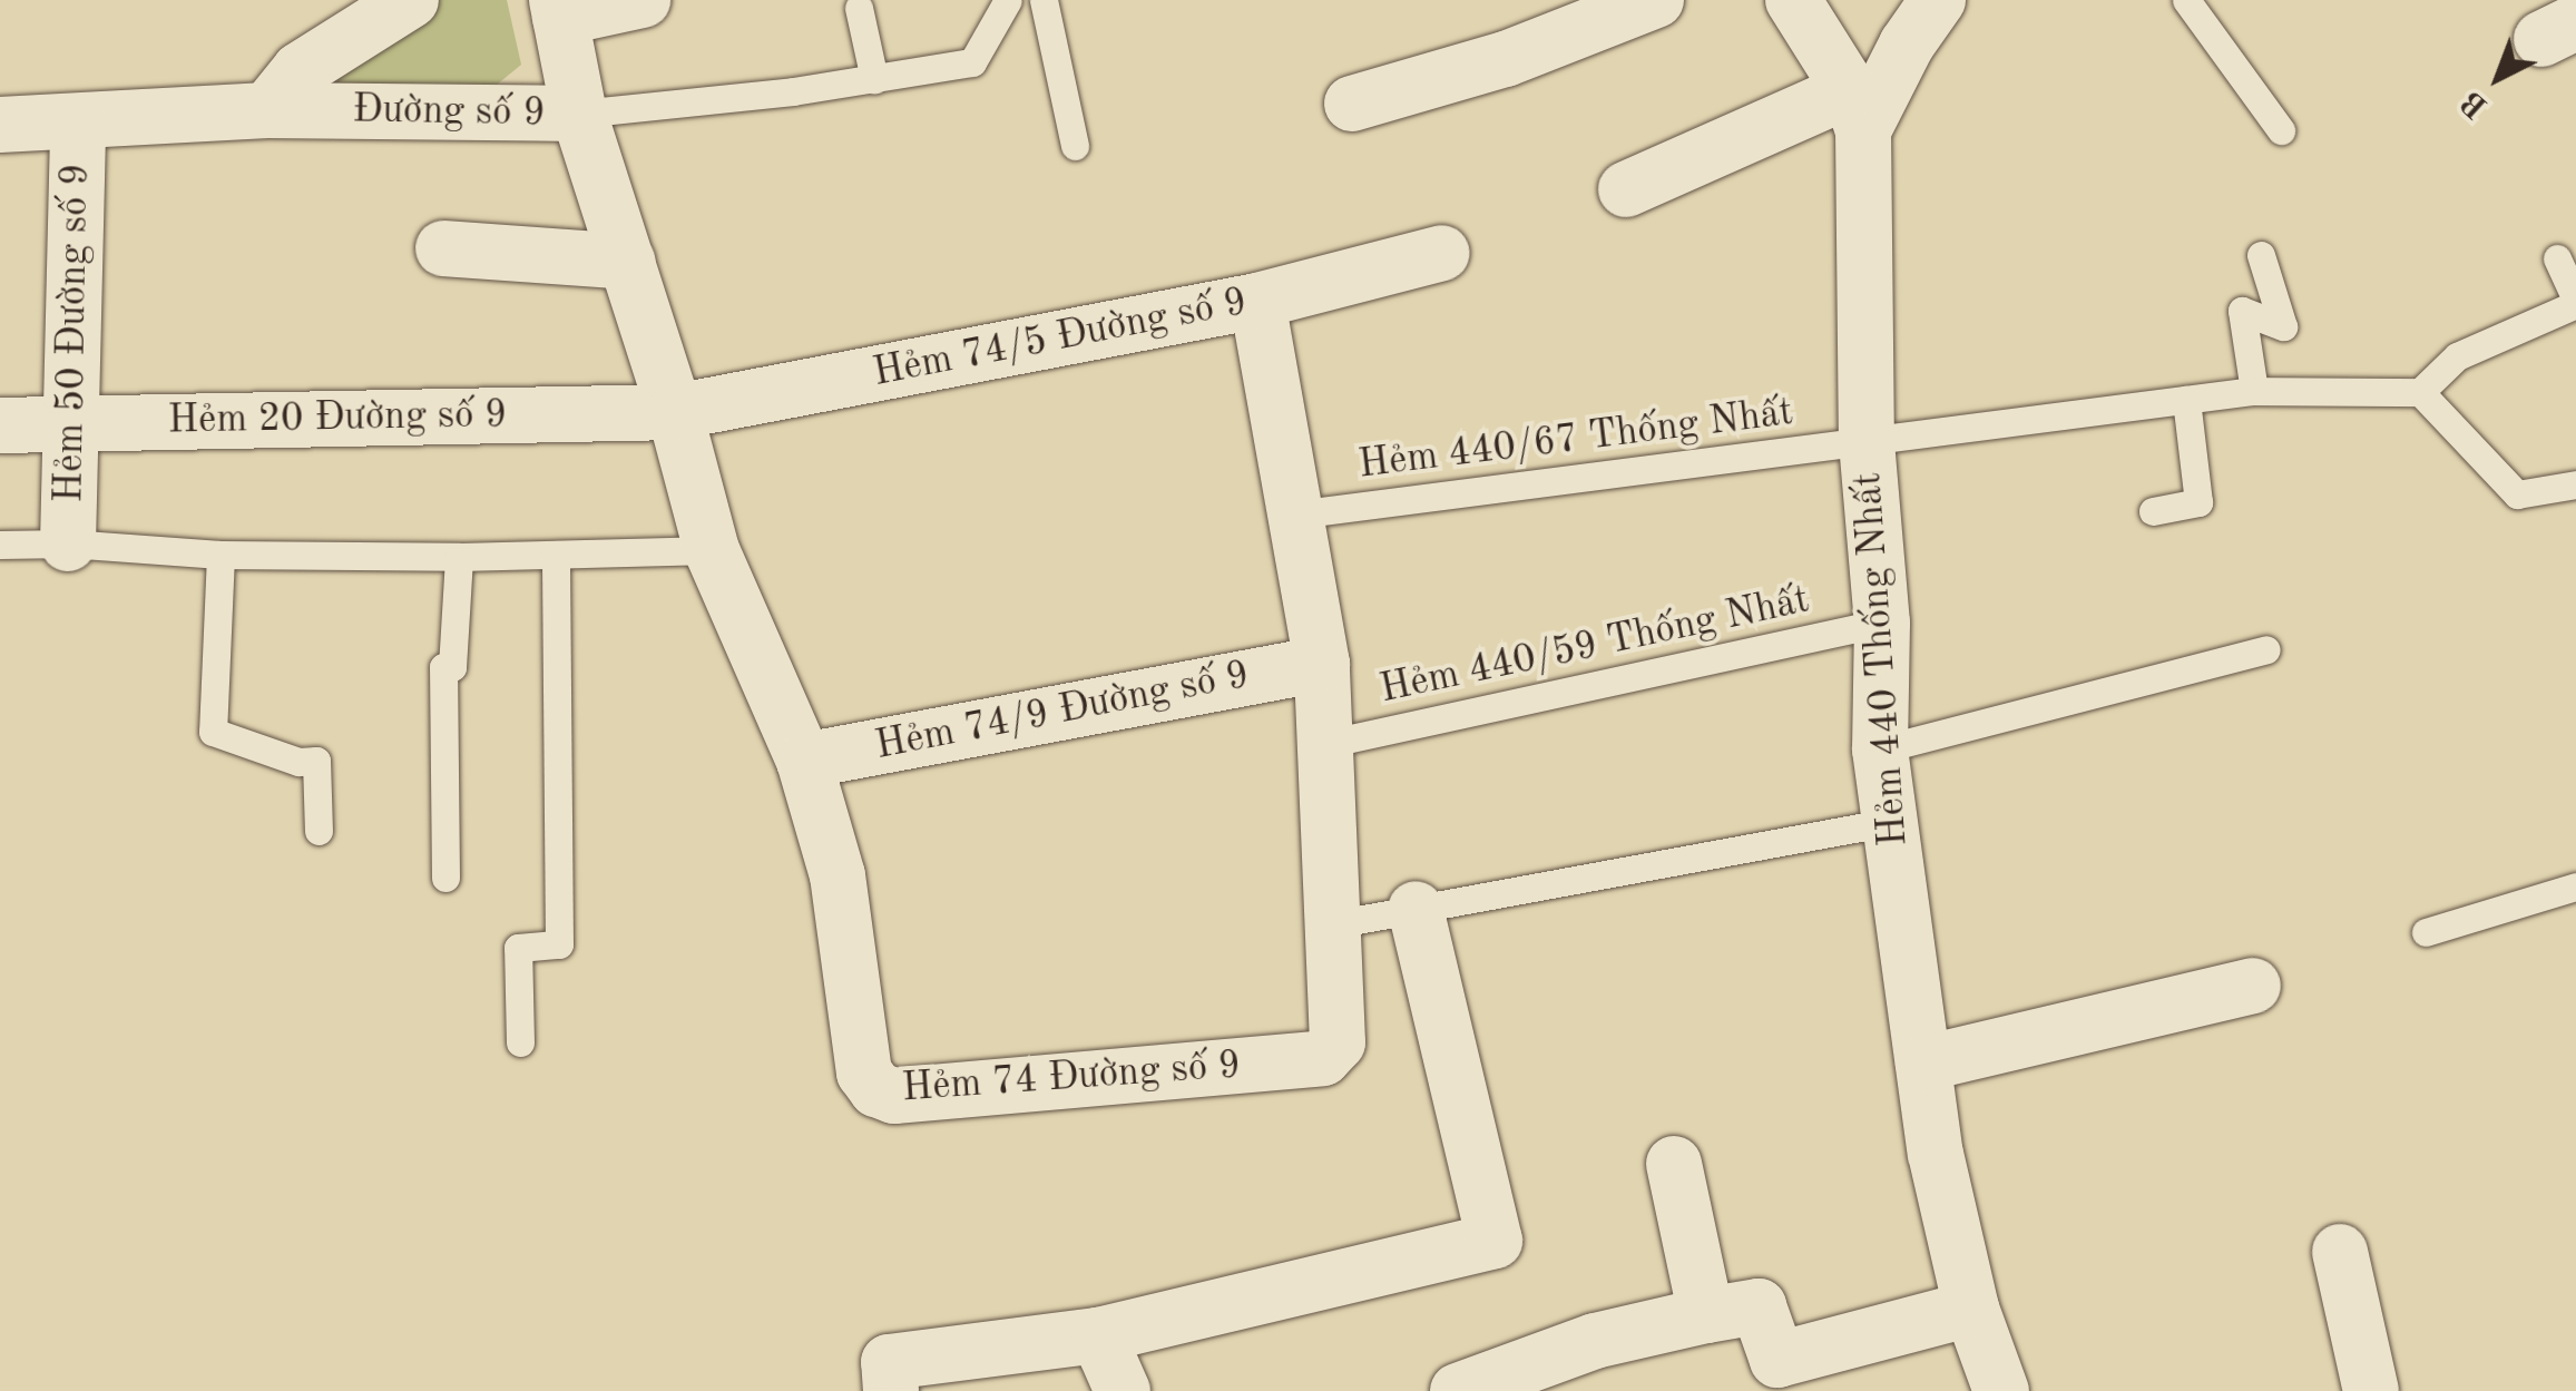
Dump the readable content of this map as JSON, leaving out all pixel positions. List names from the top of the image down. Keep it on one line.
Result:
{"streets":{"street":["Đường số 9","Hẻm 50 Đường số 9","Hẻm 74/5 Đường số 9","Hẻm 20 Đường số 9","Hẻm 440 Thống Nhất","Hẻm 74/9 Đường số 9","Hẻm 74 Đường số 9"],"lane":["Hẻm 440/67 Thống Nhất","Hẻm 440/59 Thống Nhất"]},"crossings":[["Đường số 9","Hẻm 50 Đường số 9"],["Đường số 9","Hẻm 74 Đường số 9"],["Hẻm 50 Đường số 9","Hẻm 20 Đường số 9"],["Hẻm 74/5 Đường số 9","Hẻm 20 Đường số 9"],["Hẻm 74/5 Đường số 9","Hẻm 74 Đường số 9"],["Hẻm 20 Đường số 9","Hẻm 74 Đường số 9"],["Hẻm 440/67 Thống Nhất","Hẻm 440 Thống Nhất"],["Hẻm 440/67 Thống Nhất","Hẻm 74 Đường số 9"],["Hẻm 440/59 Thống Nhất","Hẻm 440 Thống Nhất"],["Hẻm 440/59 Thống Nhất","Hẻm 74 Đường số 9"],["Hẻm 74/9 Đường số 9","Hẻm 74 Đường số 9"]],"north":"bottom left"}
